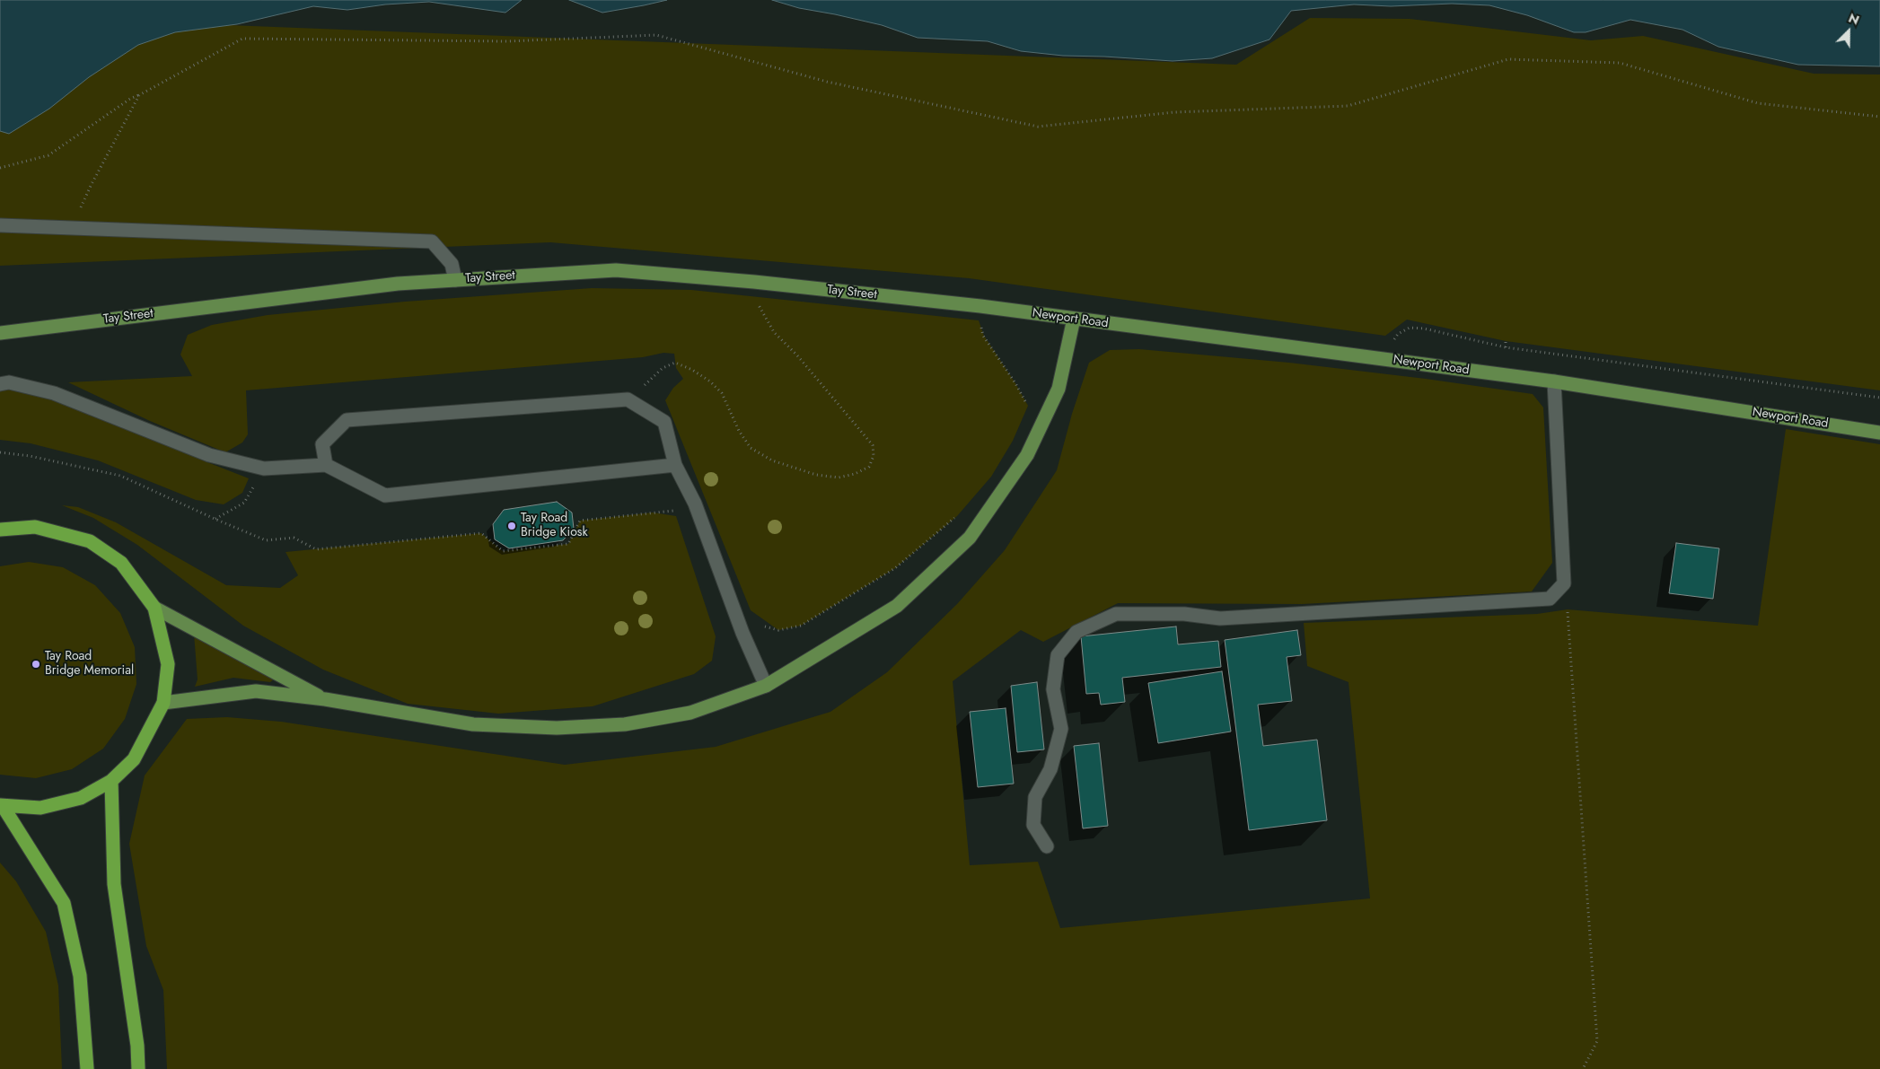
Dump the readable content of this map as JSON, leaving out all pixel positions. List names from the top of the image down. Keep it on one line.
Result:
{"streets":{"main road":["Tay Street","Newport Road"]},"crossings":[["Tay Street","Newport Road"]],"places":["Tay Road Bridge Kiosk","Tay Road Bridge Memorial"],"north":"top right"}
